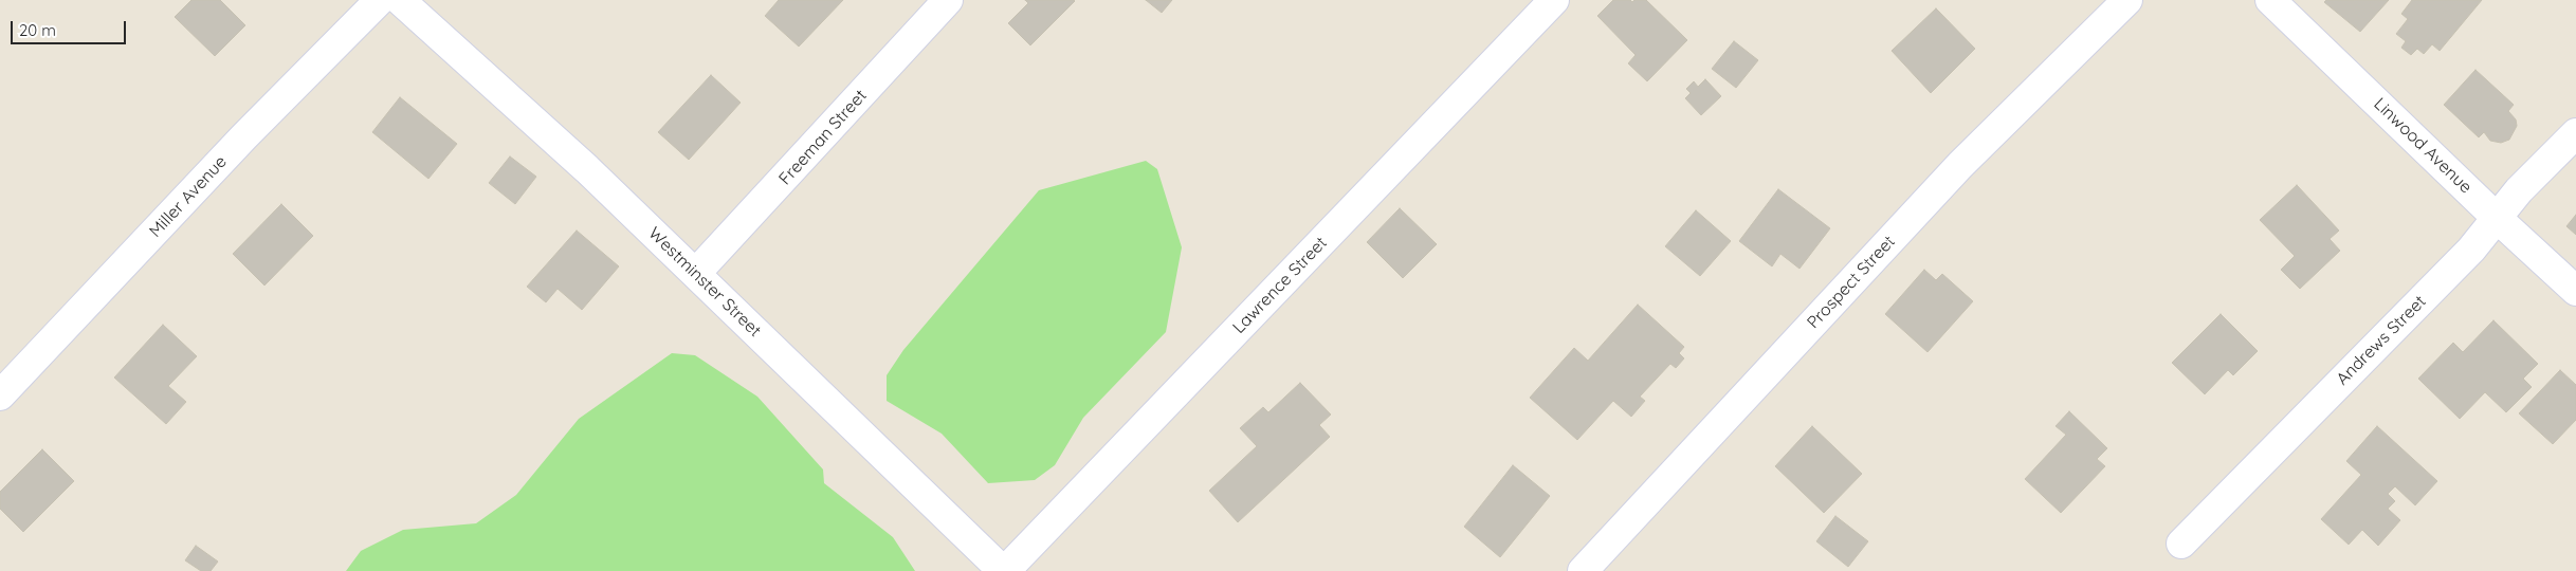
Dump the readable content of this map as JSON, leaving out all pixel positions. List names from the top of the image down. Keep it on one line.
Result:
{"streets":{"street":["Freeman Street","Linwood Avenue","Miller Avenue","Westminster Street","Prospect Street","Lawrence Street","Andrews Street"]},"crossings":[["Freeman Street","Westminster Street"],["Linwood Avenue","Andrews Street"],["Westminster Street","Lawrence Street"]],"scale_bar":"20 m"}
